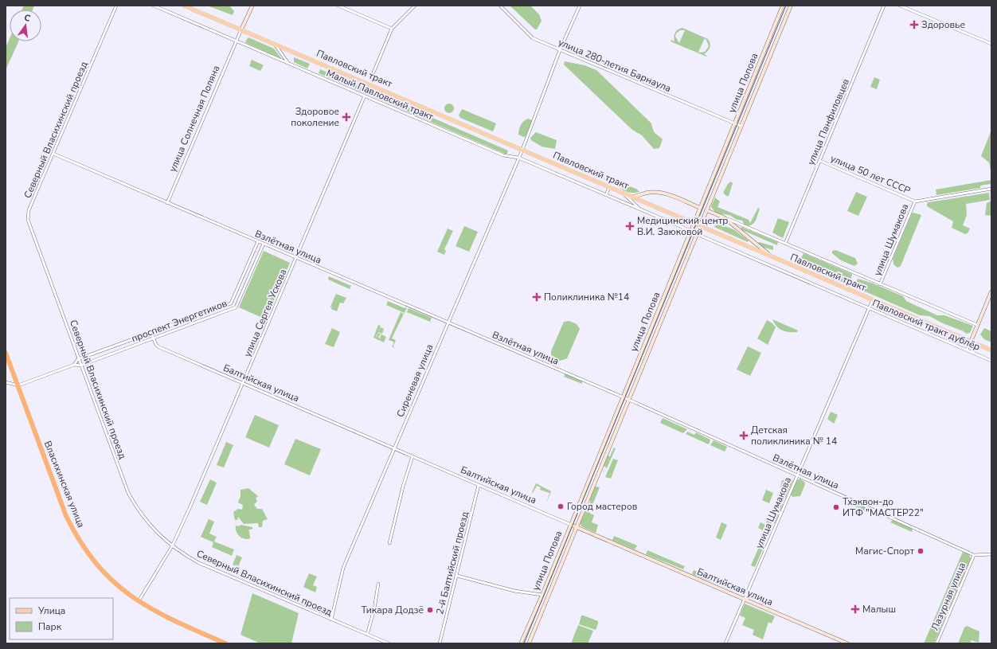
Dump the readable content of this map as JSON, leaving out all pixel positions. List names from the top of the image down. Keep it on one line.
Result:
{"streets":{"highway":["Власихинская улица"],"main road":["Павловский тракт","улица Попова","Балтийская улица"],"street":["улица 280-летия Барнаула","Малый Павловский тракт","улица Солнечная Поляна","улица Панфиловцев","Северный Власихинский проезд","улица 50 лет СССР","улица Шумакова","Взлётная улица","улица Сергея Ускова","проспект Энергетиков","Павловский тракт дублёр","Сиреневая улица","2-й Балтийский проезд","Лазурная улица"]},"crossings":[["улица 280-летия Барнаула","улица Попова"],["улица 280-летия Барнаула","Сиреневая улица"],["Павловский тракт","улица Попова"],["Павловский тракт","улица Солнечная Поляна"],["Павловский тракт","улица Шумакова"],["Павловский тракт","Сиреневая улица"],["улица Попова","Взлётная улица"],["улица Попова","Павловский тракт дублёр"],["улица Попова","Балтийская улица"],["Малый Павловский тракт","улица Солнечная Поляна"],["Малый Павловский тракт","улица Сергея Ускова"],["Малый Павловский тракт","Сиреневая улица"],["улица Солнечная Поляна","Взлётная улица"],["улица Панфиловцев","улица 50 лет СССР"],["Северный Власихинский проезд","Взлётная улица"],["Северный Власихинский проезд","улица Сергея Ускова"],["Северный Власихинский проезд","проспект Энергетиков"],["Северный Власихинский проезд","Сиреневая улица"],["улица 50 лет СССР","улица Шумакова"],["улица Шумакова","Взлётная улица"],["улица Шумакова","Павловский тракт дублёр"],["улица Шумакова","Балтийская улица"],["Взлётная улица","улица Сергея Ускова"],["Взлётная улица","проспект Энергетиков"],["Взлётная улица","Сиреневая улица"],["Взлётная улица","Лазурная улица"],["улица Сергея Ускова","Балтийская улица"],["улица Сергея Ускова","Власихинская улица"],["проспект Энергетиков","Балтийская улица"],["Сиреневая улица","Балтийская улица"],["Балтийская улица","2-й Балтийский проезд"]],"places":{"health":["Здоровье","Здоровое поколение","Медицинский центр В.И. Заюковой","Поликлиника №14","Детская поликлиника № 14","Малыш"],"other":["Город мастеров","Тхэквон-до ИТФ \"МАСТЕР22\"","Магис-Спорт","Тикара Додзё"]},"legend":["Улица","Парк"],"north":"top"}
